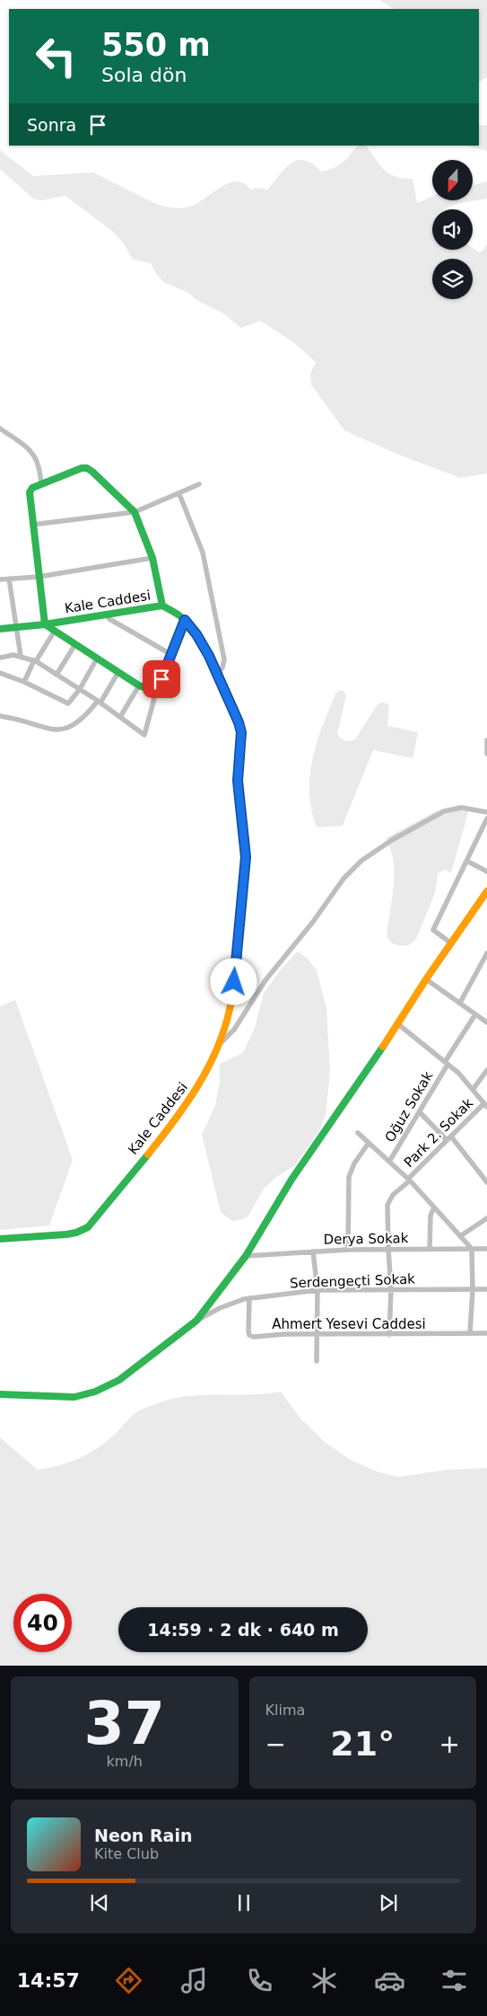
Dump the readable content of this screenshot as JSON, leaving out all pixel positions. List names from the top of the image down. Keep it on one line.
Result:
{"streets":{"street":["Kale Caddesi","Oğuz Sokak","Park 2. Sokak","Derya Sokak","Serdengeçti Sokak","Ahmert Yesevi Caddesi"]},"crossings":[["Park 2. Sokak","Derya Sokak"],["Park 2. Sokak","Serdengeçti Sokak"],["Park 2. Sokak","Ahmert Yesevi Caddesi"],["Serdengeçti Sokak","Ahmert Yesevi Caddesi"]],"north":"bottom","page":{"turn":["550 m","Sola dön"],"then":"Sonra","limit":"40","trip":"14:59 · 2 dk · 640 m","tile":[["37","km/h"],"Klima"],"heat":["−","21°","+"],"song":["Neon Rain","Kite Club"],"tabs":"14:57"}}
